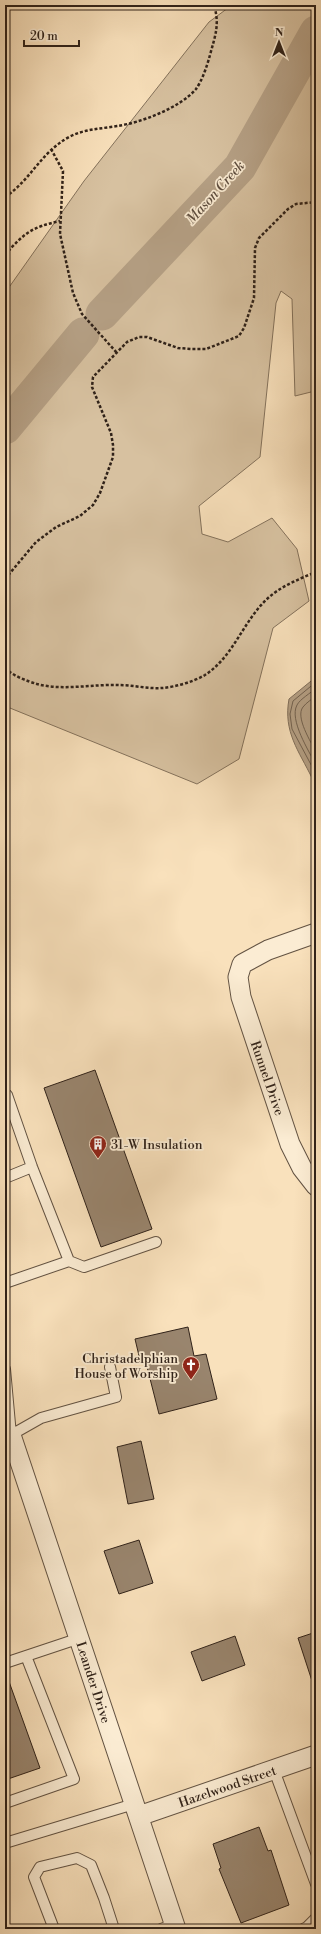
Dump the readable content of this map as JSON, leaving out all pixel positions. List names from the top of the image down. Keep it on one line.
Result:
{"streets":{"street":["Runnel Drive","Leander Drive","Hazelwood Street"]},"crossings":[["Leander Drive","Hazelwood Street"]],"water":["Mason Creek"],"places":{"building":["31-W Insulation"],"church":["Christadelphian House of Worship"]},"scale_bar":"20 m","north":"top"}
